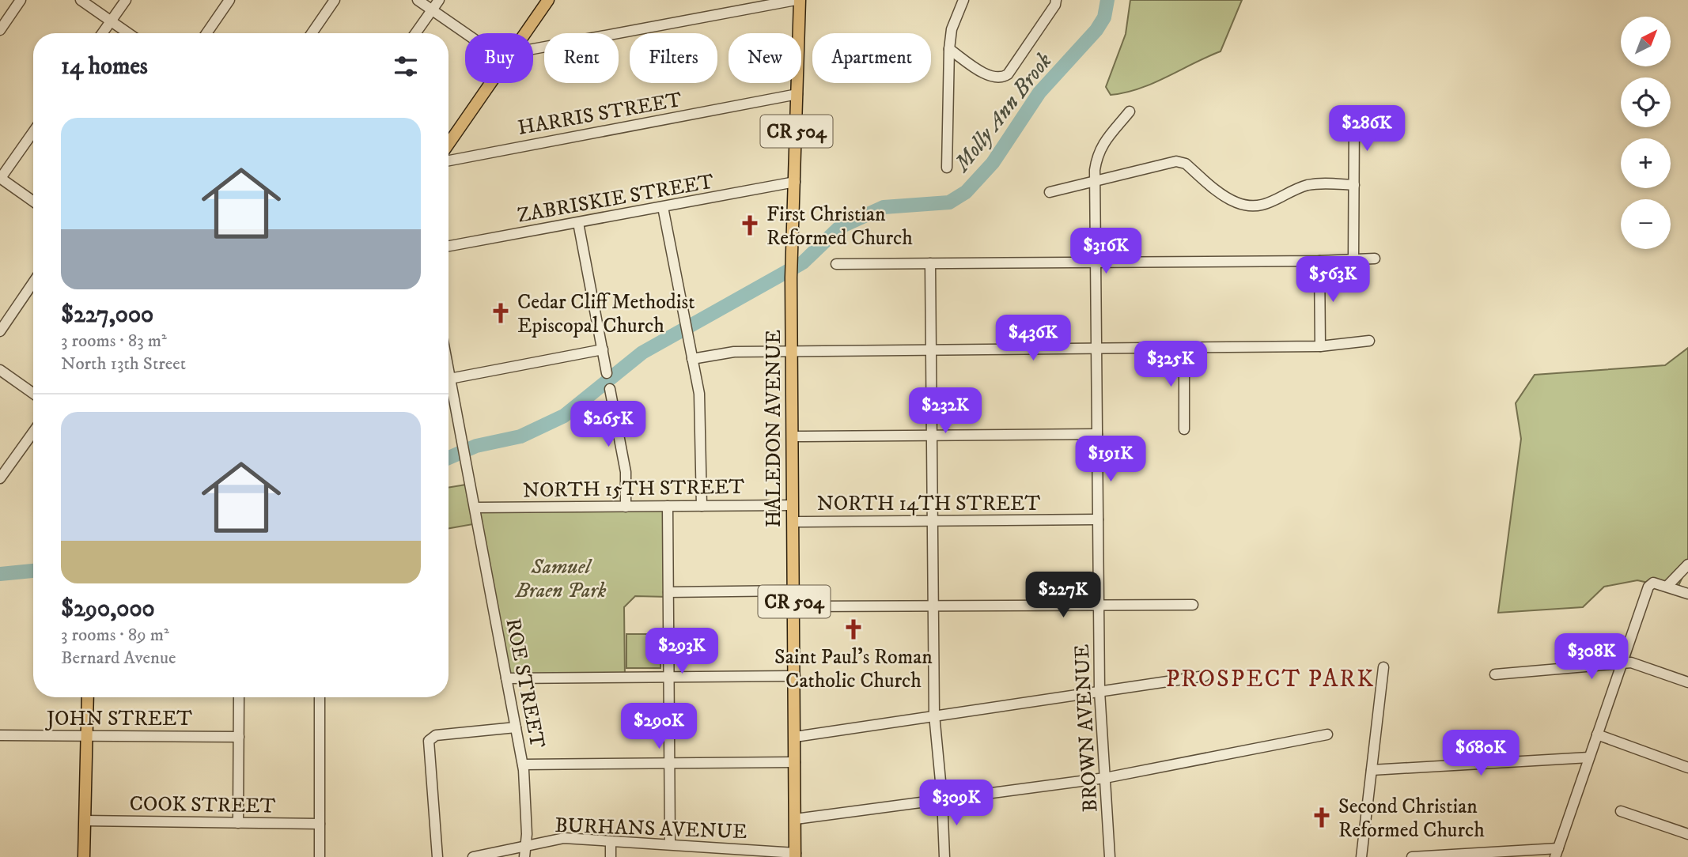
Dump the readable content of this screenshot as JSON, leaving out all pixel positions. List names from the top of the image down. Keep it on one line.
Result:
{"streets":{"main road":["CR 504","HALEDON AVENUE"],"street":["HARRIS STREET","ZABRISKIE STREET","NORTH 15TH STREET","NORTH 14TH STREET","ROE STREET","JOHN STREET","BROWN AVENUE","COOK STREET","BURHANS AVENUE"]},"crossings":[["HARRIS STREET","HALEDON AVENUE"],["ZABRISKIE STREET","HALEDON AVENUE"],["HALEDON AVENUE","NORTH 15TH STREET"],["HALEDON AVENUE","NORTH 14TH STREET"],["HALEDON AVENUE","BURHANS AVENUE"],["NORTH 15TH STREET","ROE STREET"],["NORTH 14TH STREET","BROWN AVENUE"],["ROE STREET","BURHANS AVENUE"]],"districts":["PROSPECT PARK"],"water":["Molly Ann Brook"],"parks":["Samuel Braen Park"],"places":{"church":["First Christian Reformed Church","Cedar Cliff Methodist Episcopal Church","Saint Paul's Roman Catholic Church","Second Christian Reformed Church"]},"north":"top right","page":{"map_buttons":["+","−"],"chip":["Buy","Rent","Filters","New","Apartment"],"heading":"14 homes","list":[{"name":"$227,000","note":"3 rooms · 83 m² · North 13th Street"},{"name":"$290,000","note":"3 rooms · 89 m² · Bernard Avenue"}],"price":["$286K","$316K","$563K","$436K","$325K","$232K","$265K","$191K","$227K","$293K","$308K","$290K","$680K","$309K"]}}
